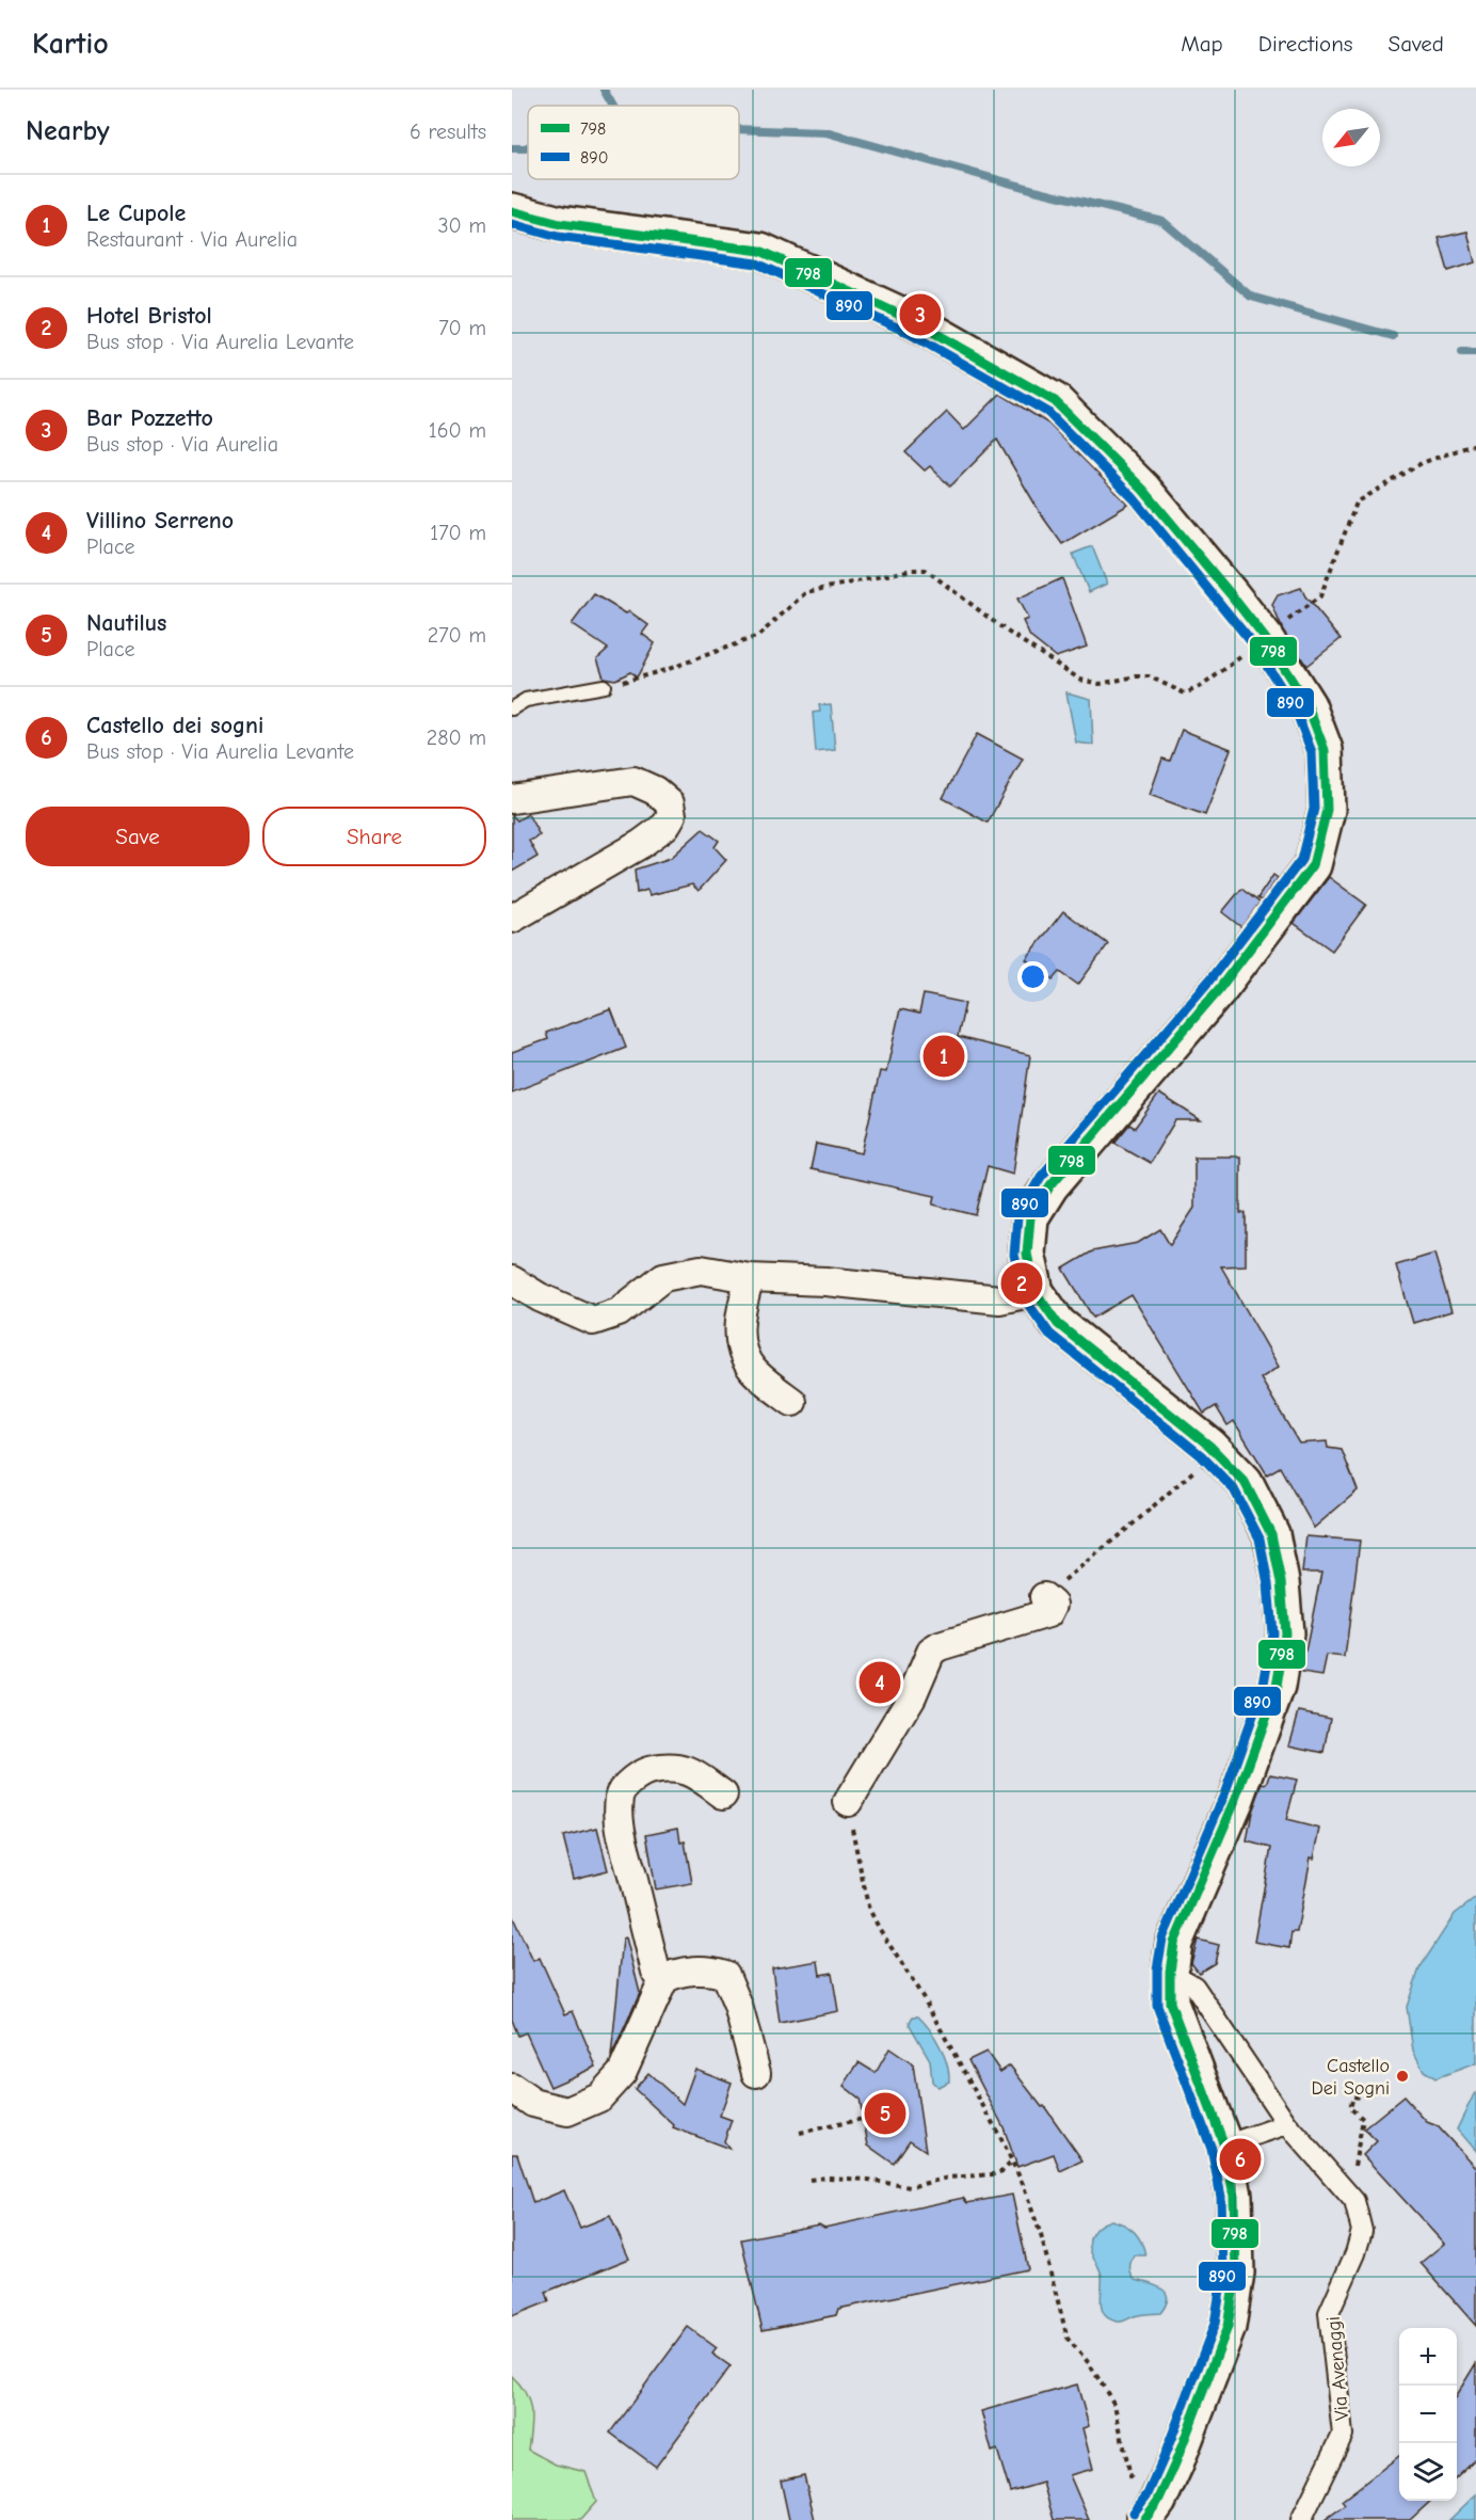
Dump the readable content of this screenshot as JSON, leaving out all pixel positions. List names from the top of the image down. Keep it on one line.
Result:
{"streets":{"street":["Via Avenaggi"]},"places":["Castello Dei Sogni"],"lines":["transit line 798","transit line 890"],"legend":["798","890"],"north":"bottom left","page":{"header":"Kartio","nav":["Map","Directions","Saved"],"heading":["Nearby","6 results"],"list":[{"mark":"1","name":"Le Cupole","note":"Restaurant · Via Aurelia","value":"30 m"},{"mark":"2","name":"Hotel Bristol","note":"Bus stop · Via Aurelia Levante","value":"70 m"},{"mark":"3","name":"Bar Pozzetto","note":"Bus stop · Via Aurelia","value":"160 m"},{"mark":"4","name":"Villino Serreno","note":"Place","value":"170 m"},{"mark":"5","name":"Nautilus","note":"Place","value":"270 m"},{"mark":"6","name":"Castello dei sogni","note":"Bus stop · Via Aurelia Levante","value":"280 m"}],"pins":["3","1","2","4","5","6"],"buttons":["Save","Share"],"map_buttons":["+","−"]}}
